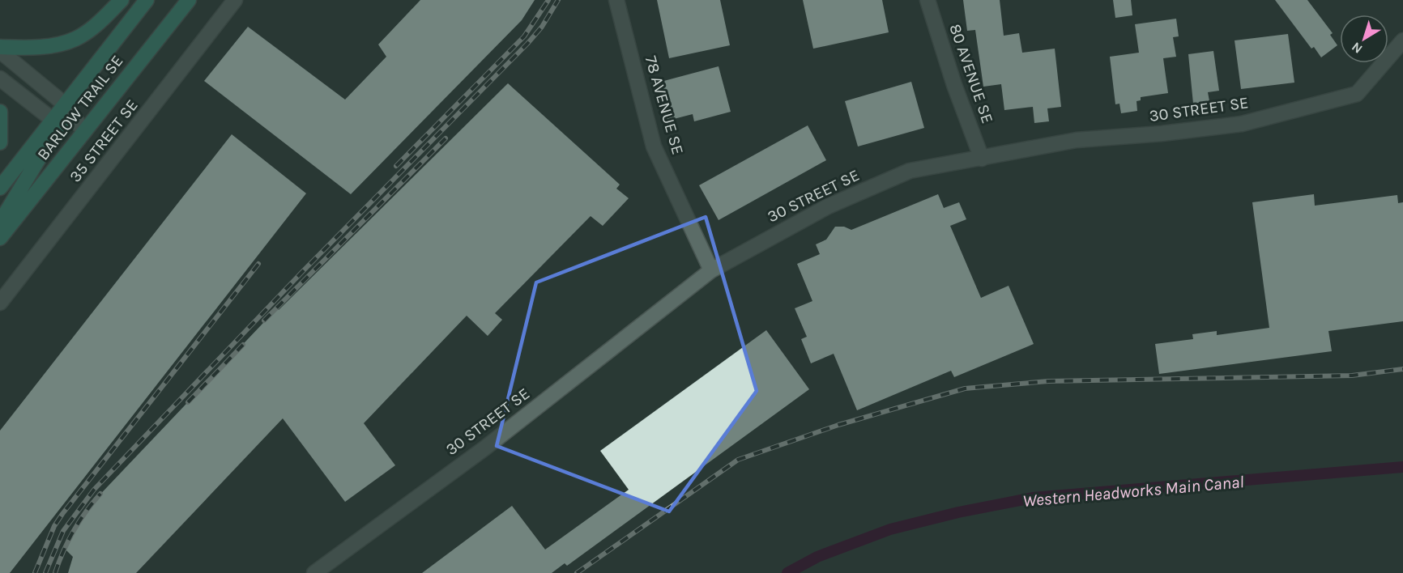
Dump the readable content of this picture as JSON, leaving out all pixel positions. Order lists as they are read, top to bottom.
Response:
{
  "streets": {
    "main road": ["BARLOW TRAIL SE"],
    "street": [
      "80 AVENUE SE",
      "78 AVENUE SE",
      "30 STREET SE",
      "35 STREET SE"
    ]
  },
  "crossings": [
    ["80 AVENUE SE", "30 STREET SE"],
    ["78 AVENUE SE", "30 STREET SE"]
  ],
  "water": ["Western Headworks Main Canal"],
  "north": "bottom left"
}
